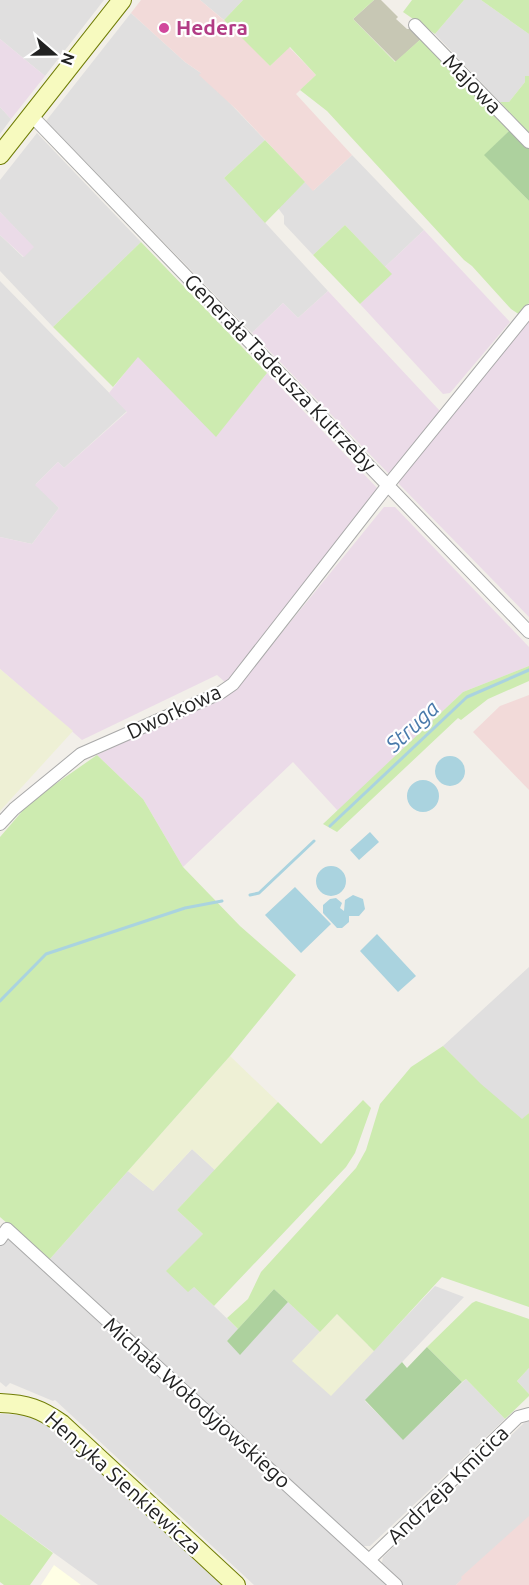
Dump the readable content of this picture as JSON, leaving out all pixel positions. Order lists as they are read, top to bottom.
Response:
{
  "streets": {
    "street": [
      "Majowa",
      "Generała Tadeusza Kutrzeby",
      "Dworkowa",
      "Michała Wołodyjowskiego",
      "Henryka Sienkiewicza",
      "Andrzeja Kmicica"
    ]
  },
  "crossings": [
    ["Generała Tadeusza Kutrzeby", "Dworkowa"],
    ["Michała Wołodyjowskiego", "Andrzeja Kmicica"]
  ],
  "water": ["Struga"],
  "places": ["Hedera"],
  "north": "right"
}
